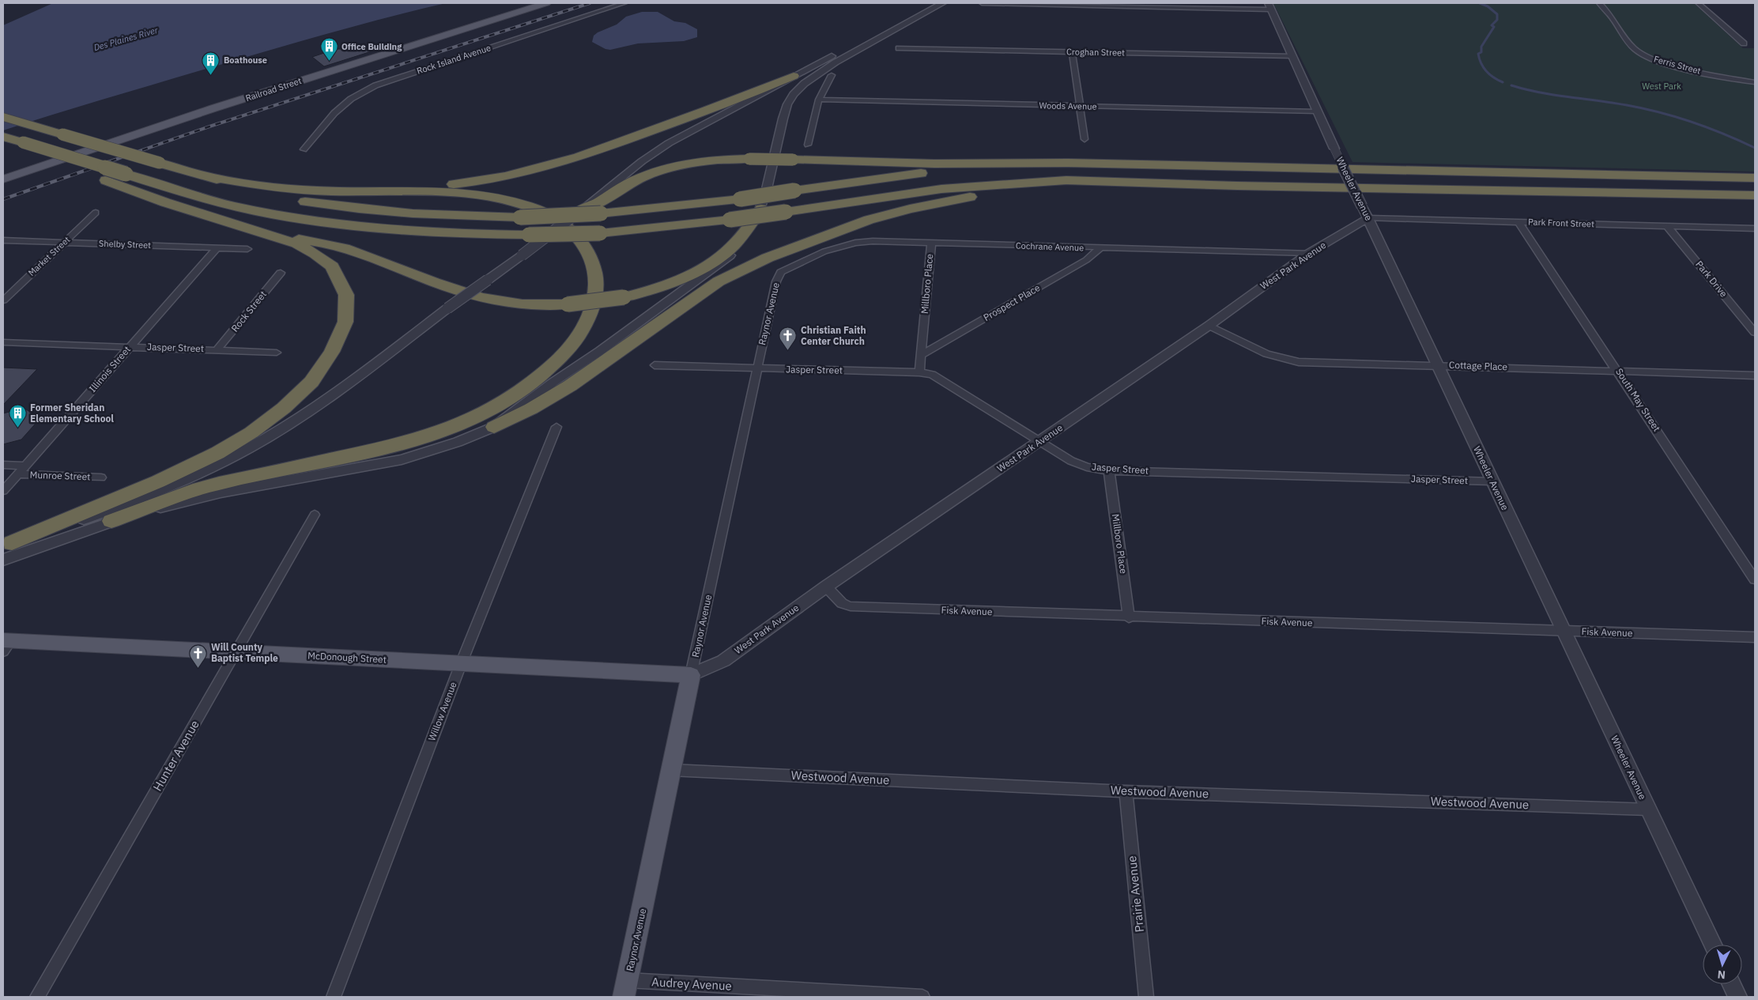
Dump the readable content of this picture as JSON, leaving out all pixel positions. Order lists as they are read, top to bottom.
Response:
{
  "streets": {
    "main road": ["Railroad Street", "Raynor Avenue", "McDonough Street"],
    "street": [
      "Croghan Street",
      "Rock Island Avenue",
      "Ferris Street",
      "Woods Avenue",
      "Wheeler Avenue",
      "Park Front Street",
      "Shelby Street",
      "Cochrane Avenue",
      "Market Street",
      "West Park Avenue",
      "Park Drive",
      "Millboro Place",
      "Prospect Place",
      "Rock Street",
      "Jasper Street",
      "Cottage Place",
      "Illinois Street",
      "South May Street",
      "Munroe Street",
      "Fisk Avenue",
      "Willow Avenue",
      "Hunter Avenue",
      "Westwood Avenue",
      "Prairie Avenue",
      "Audrey Avenue"
    ]
  },
  "crossings": [
    ["Croghan Street", "Wheeler Avenue"],
    ["Woods Avenue", "Wheeler Avenue"],
    ["Wheeler Avenue", "Park Front Street"],
    ["Wheeler Avenue", "West Park Avenue"],
    ["Wheeler Avenue", "Jasper Street"],
    ["Wheeler Avenue", "Cottage Place"],
    ["Wheeler Avenue", "Fisk Avenue"],
    ["Wheeler Avenue", "Westwood Avenue"],
    ["Park Front Street", "West Park Avenue"],
    ["Park Front Street", "Park Drive"],
    ["Park Front Street", "South May Street"],
    ["Shelby Street", "Market Street"],
    ["Shelby Street", "Illinois Street"],
    ["Cochrane Avenue", "West Park Avenue"],
    ["Cochrane Avenue", "Millboro Place"],
    ["Cochrane Avenue", "Prospect Place"],
    ["Cochrane Avenue", "Raynor Avenue"],
    ["West Park Avenue", "Raynor Avenue"],
    ["West Park Avenue", "Jasper Street"],
    ["West Park Avenue", "Cottage Place"],
    ["West Park Avenue", "Fisk Avenue"],
    ["West Park Avenue", "McDonough Street"],
    ["Millboro Place", "Prospect Place"],
    ["Millboro Place", "Jasper Street"],
    ["Millboro Place", "Fisk Avenue"],
    ["Rock Street", "Jasper Street"],
    ["Raynor Avenue", "Jasper Street"],
    ["Raynor Avenue", "McDonough Street"],
    ["Raynor Avenue", "Westwood Avenue"],
    ["Raynor Avenue", "Audrey Avenue"],
    ["Jasper Street", "Illinois Street"],
    ["Cottage Place", "South May Street"],
    ["Illinois Street", "Munroe Street"],
    ["McDonough Street", "Willow Avenue"],
    ["McDonough Street", "Hunter Avenue"],
    ["Westwood Avenue", "Prairie Avenue"]
  ],
  "water": ["Des Plaines River"],
  "parks": ["West Park"],
  "places": {
    "building": ["Office Building", "Boathouse", "Former Sheridan Elementary School"],
    "church": ["Christian Faith Center Church", "Will County Baptist Temple"]
  },
  "north": "bottom"
}
